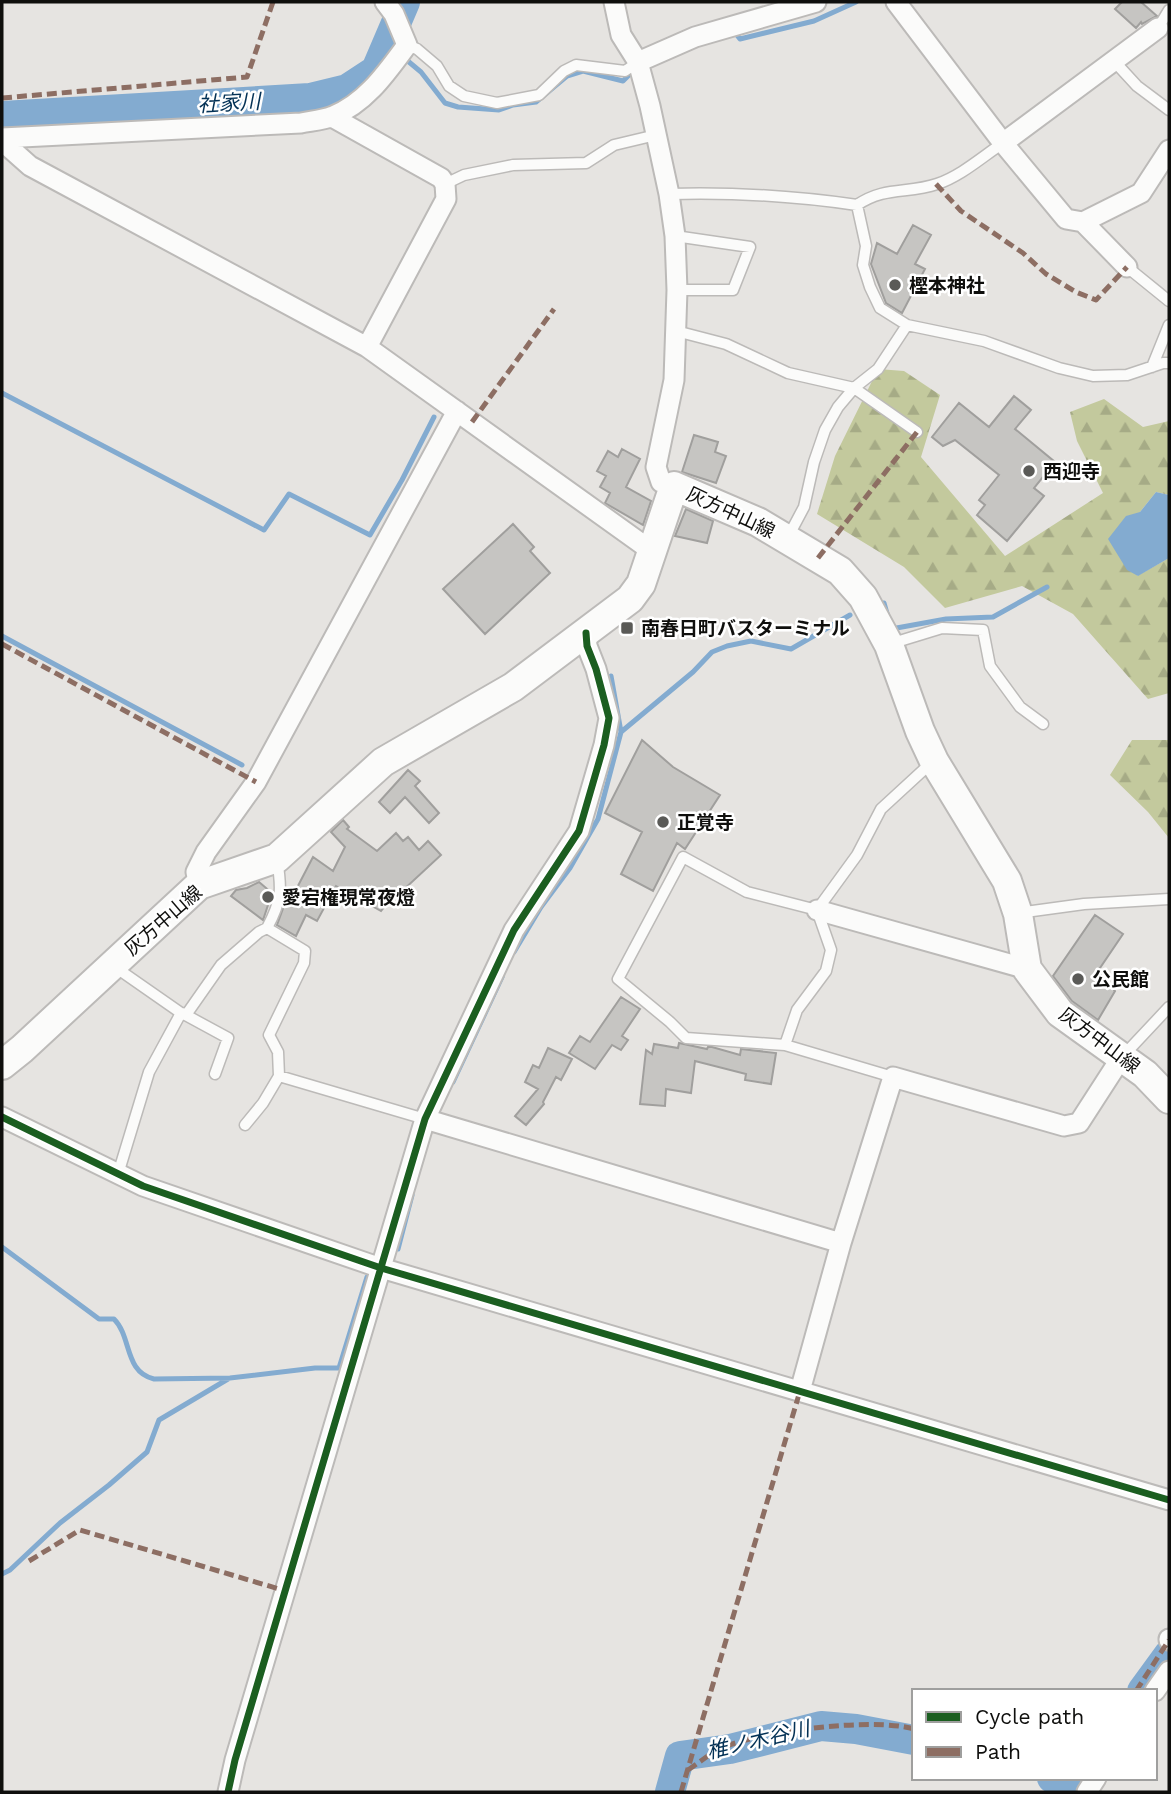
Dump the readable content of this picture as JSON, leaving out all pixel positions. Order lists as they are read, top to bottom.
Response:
{
  "streets": {
    "main road": ["灰方中山線"]
  },
  "water": ["社家川", "椎ノ木谷川"],
  "places": {
    "other": [
      "樫本神社",
      "西迎寺",
      "正覚寺",
      "愛宕権現常夜燈",
      "公民館"
    ],
    "transit": ["南春日町バスターミナル"]
  },
  "legend": ["Cycle path", "Path"]
}
